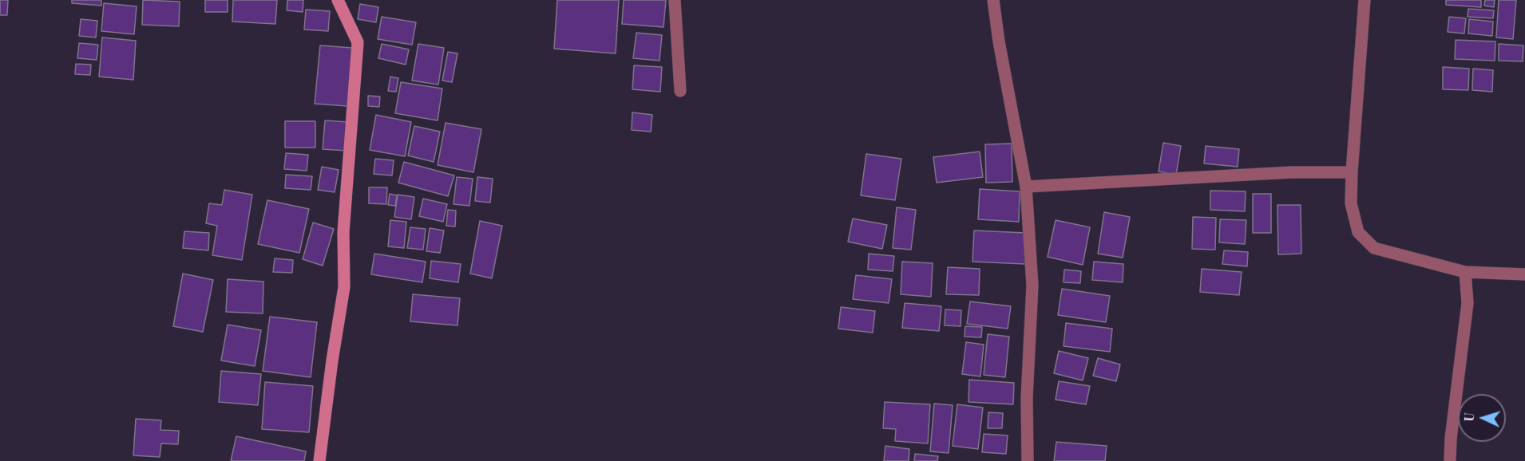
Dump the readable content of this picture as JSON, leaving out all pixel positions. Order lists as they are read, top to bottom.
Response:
{
  "north": "left"
}
